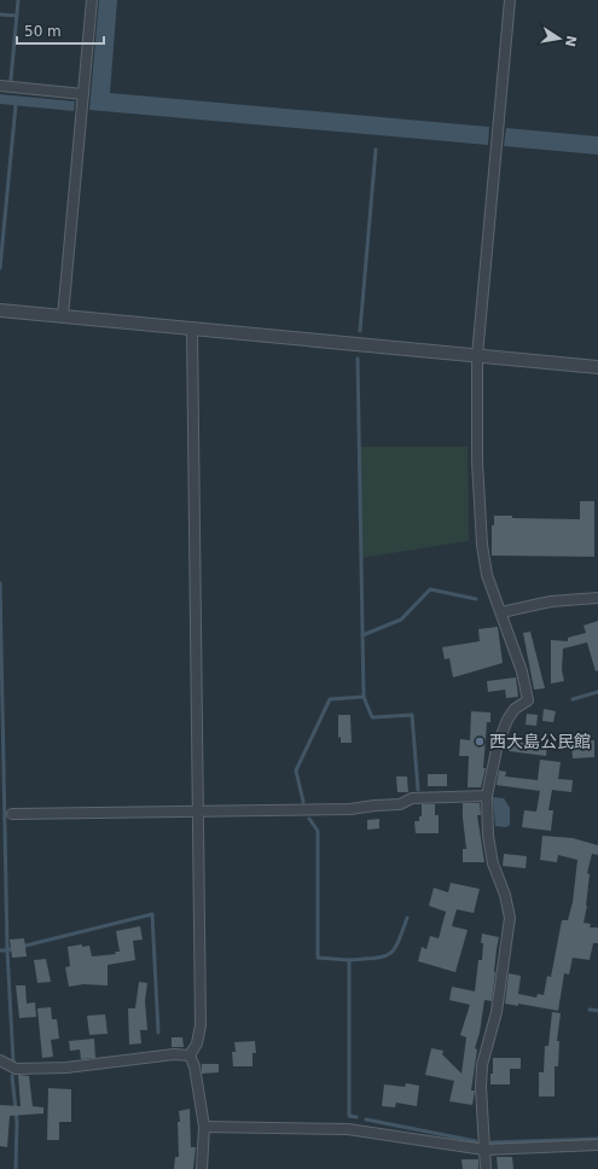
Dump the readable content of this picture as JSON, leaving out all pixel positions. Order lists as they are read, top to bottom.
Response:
{
  "places": ["西大島公民館"],
  "scale_bar": "50 m",
  "north": "right"
}
